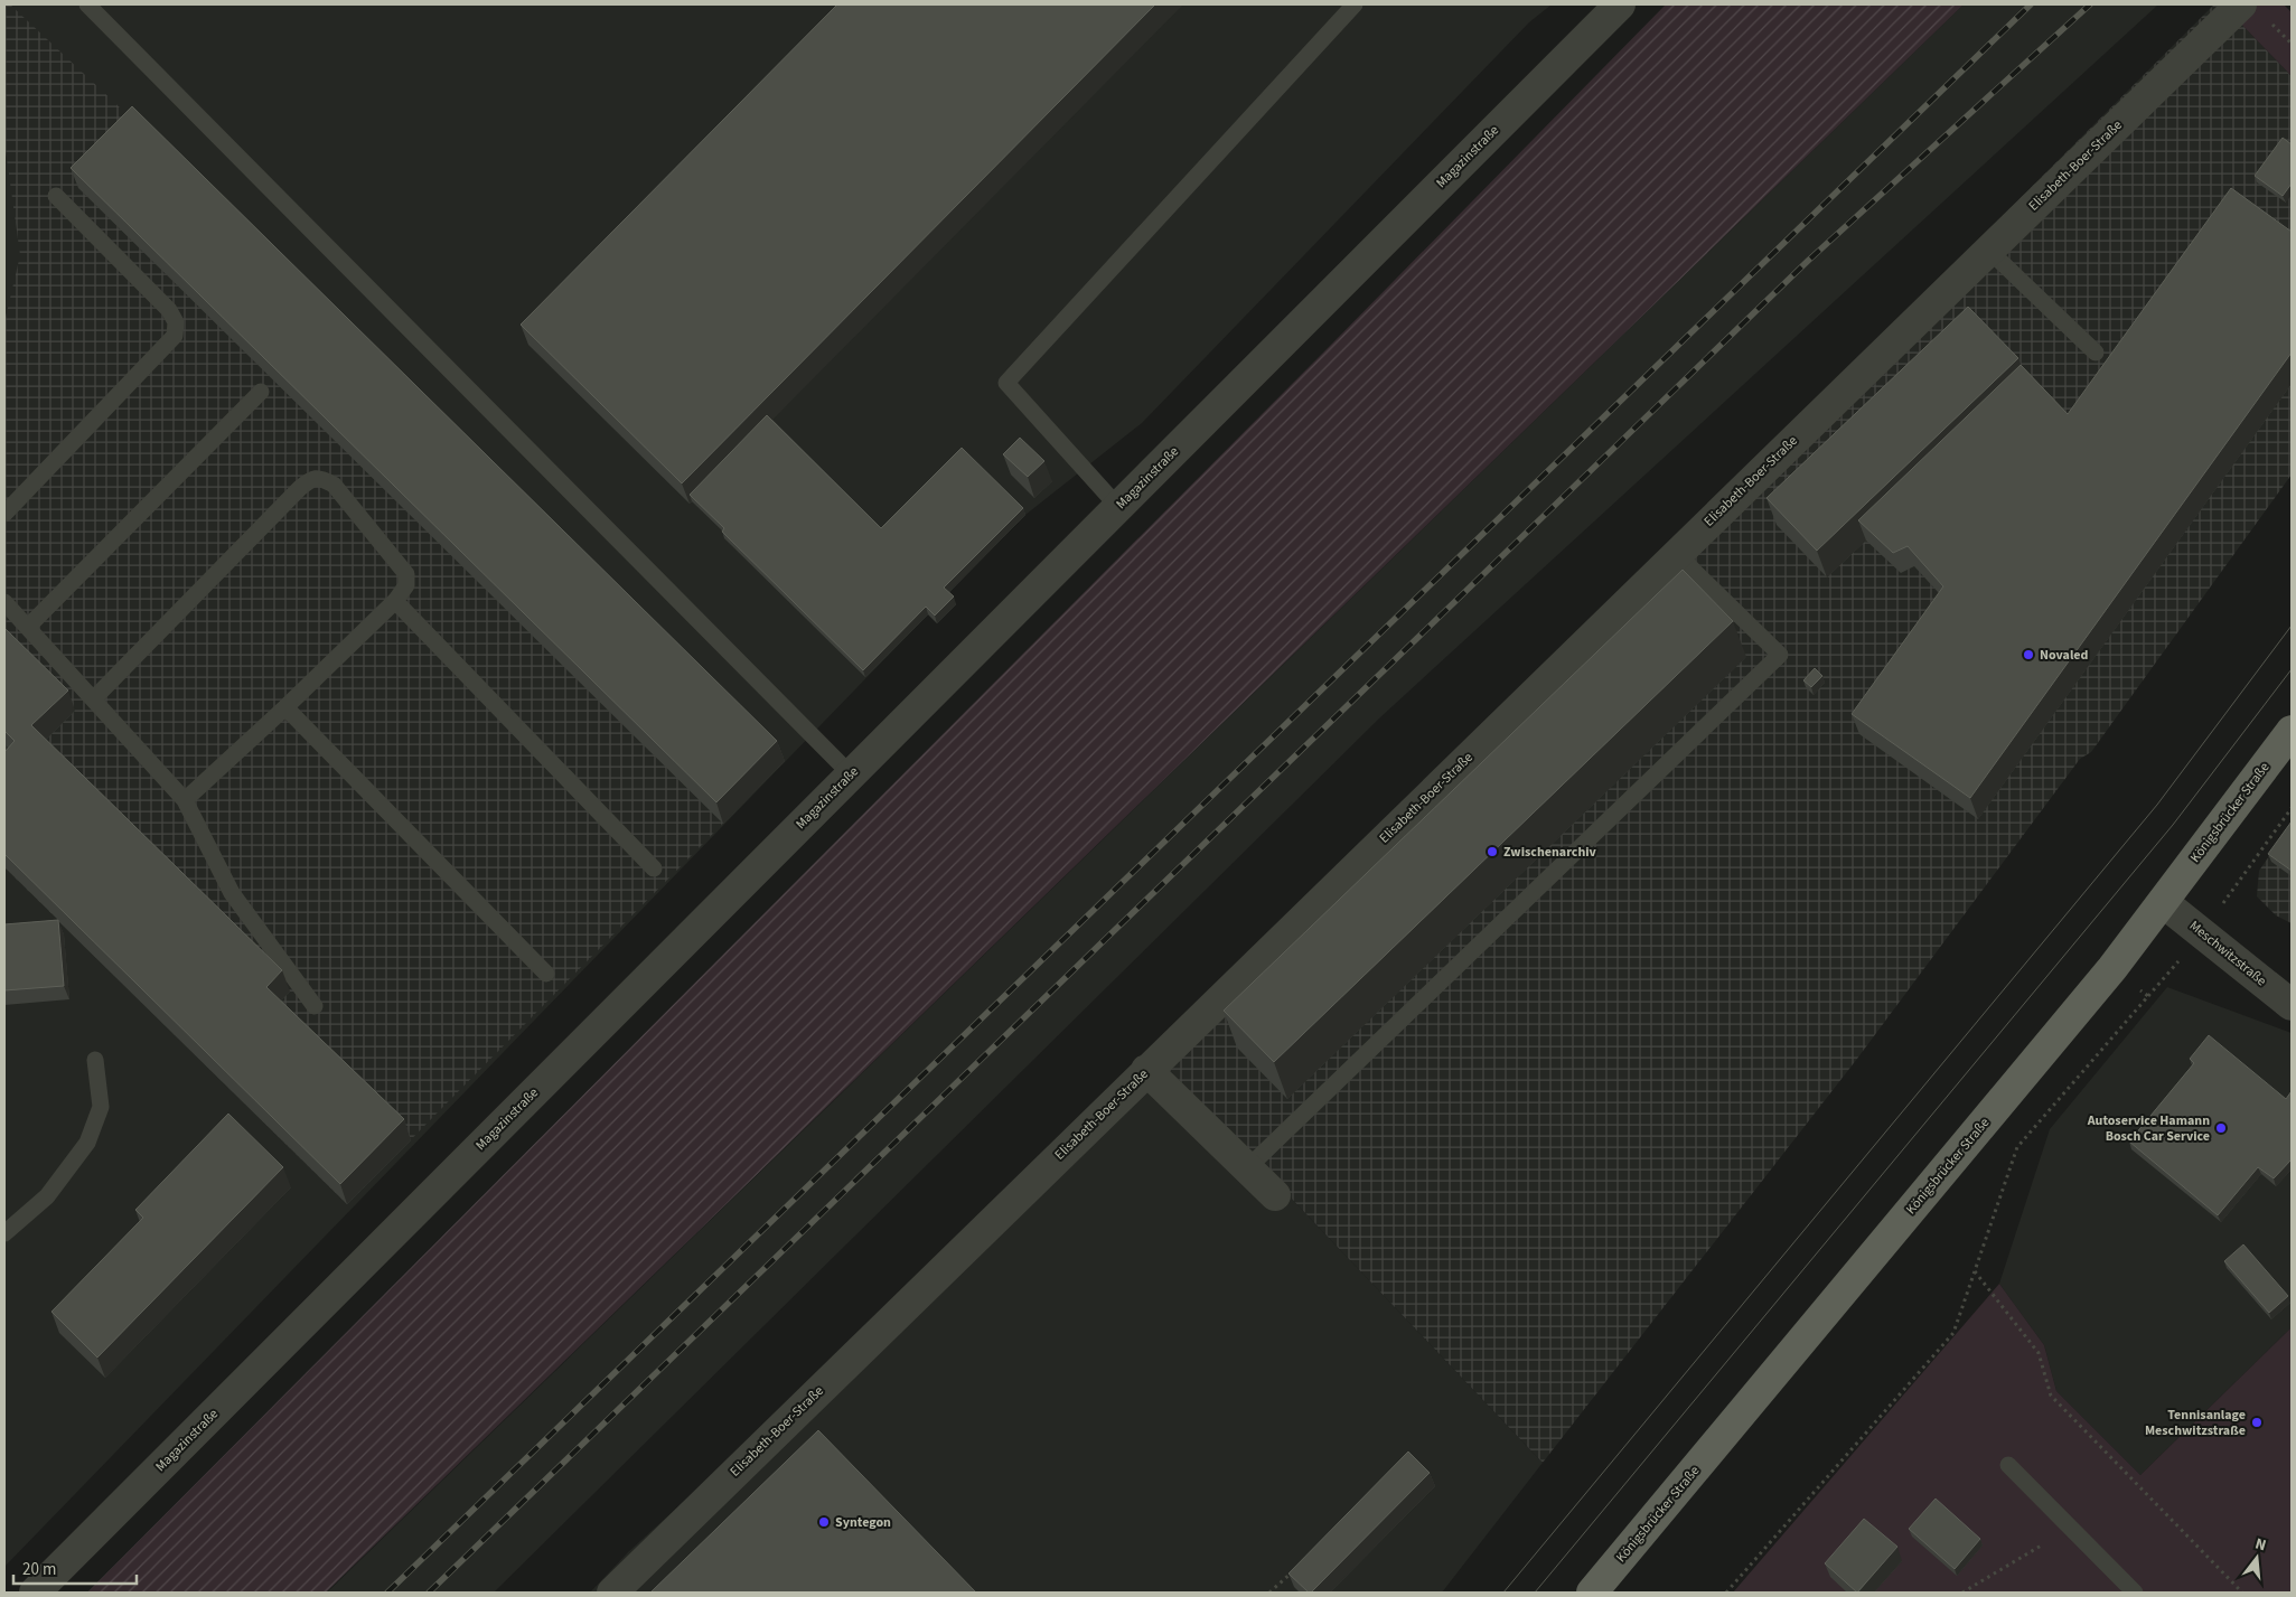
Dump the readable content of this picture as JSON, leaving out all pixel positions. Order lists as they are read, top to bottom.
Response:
{
  "streets": {
    "main road": ["Königsbrücker Straße"],
    "street": ["Magazinstraße", "Elisabeth-Boer-Straße", "Meschwitzstraße"]
  },
  "crossings": [
    ["Königsbrücker Straße", "Meschwitzstraße"]
  ],
  "places": [
    "Novaled",
    "Zwischenarchiv",
    "Autoservice Hamann Bosch Car Service",
    "Tennisanlage Meschwitzstraße",
    "Syntegon"
  ],
  "scale_bar": "20 m",
  "north": "top"
}
